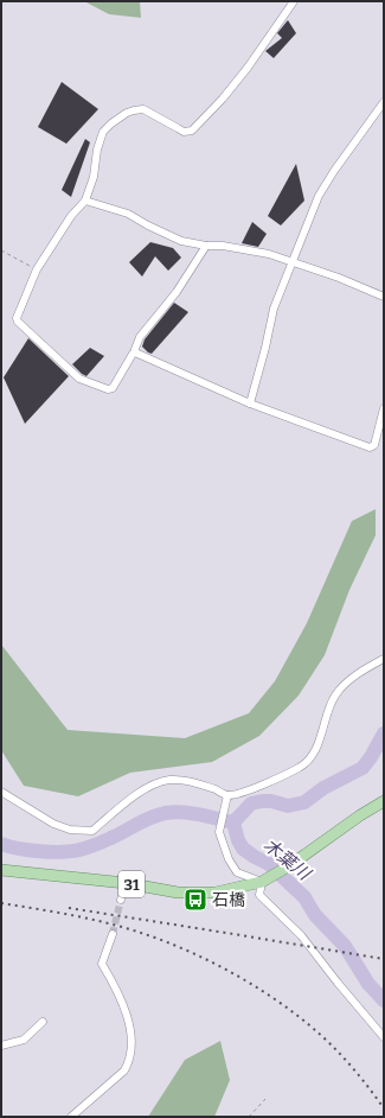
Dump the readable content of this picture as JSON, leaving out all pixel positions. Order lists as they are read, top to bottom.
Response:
{
  "streets": {
    "main road": ["31"]
  },
  "water": ["木葉川"],
  "places": {
    "bus stop": ["石橋"]
  }
}
